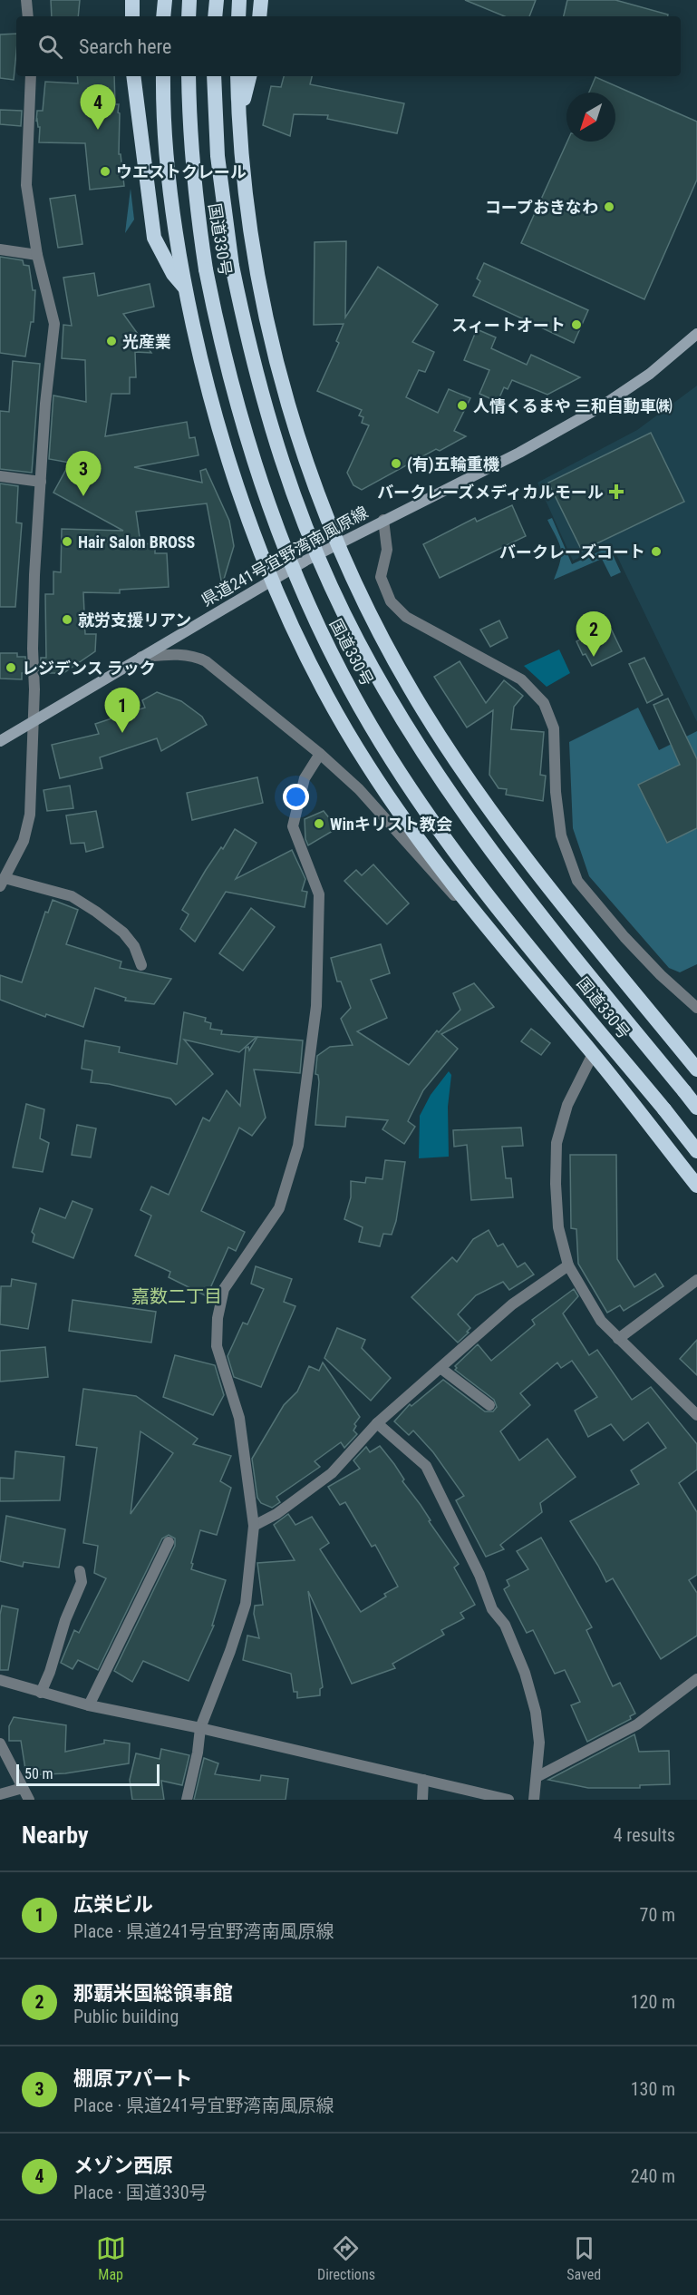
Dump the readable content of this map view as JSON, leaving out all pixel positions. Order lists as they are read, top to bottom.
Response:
{
  "streets": {
    "highway": ["国道330号"],
    "main road": ["県道241号宜野湾南風原線"]
  },
  "districts": ["嘉数二丁目"],
  "places": {
    "other": [
      "ウエストクレール",
      "コープおきなわ",
      "スィートオート",
      "光産業",
      "人情くるまや 三和自動車㈱",
      "(有)五輪重機",
      "Hair Salon BROSS",
      "バークレーズコート",
      "就労支援リアン",
      "レジデンス ラック",
      "Winキリスト教会"
    ],
    "health": ["バークレーズメディカルモール"]
  },
  "scale_bar": "50 m",
  "north": "bottom left",
  "page": {
    "search": "Search here",
    "pins": [
      "4",
      "3",
      "2",
      "1"
    ],
    "scale": "50 m",
    "heading": ["Nearby", "4 results"],
    "list": [
      {
        "mark": "1",
        "name": "広栄ビル",
        "note": "Place · 県道241号宜野湾南風原線",
        "value": "70 m"
      },
      {
        "mark": "2",
        "name": "那覇米国総領事館",
        "note": "Public building",
        "value": "120 m"
      },
      {
        "mark": "3",
        "name": "棚原アパート",
        "note": "Place · 県道241号宜野湾南風原線",
        "value": "130 m"
      },
      {
        "mark": "4",
        "name": "メゾン西原",
        "note": "Place · 国道330号",
        "value": "240 m"
      }
    ],
    "nav": ["Map", "Directions", "Saved"]
  }
}
